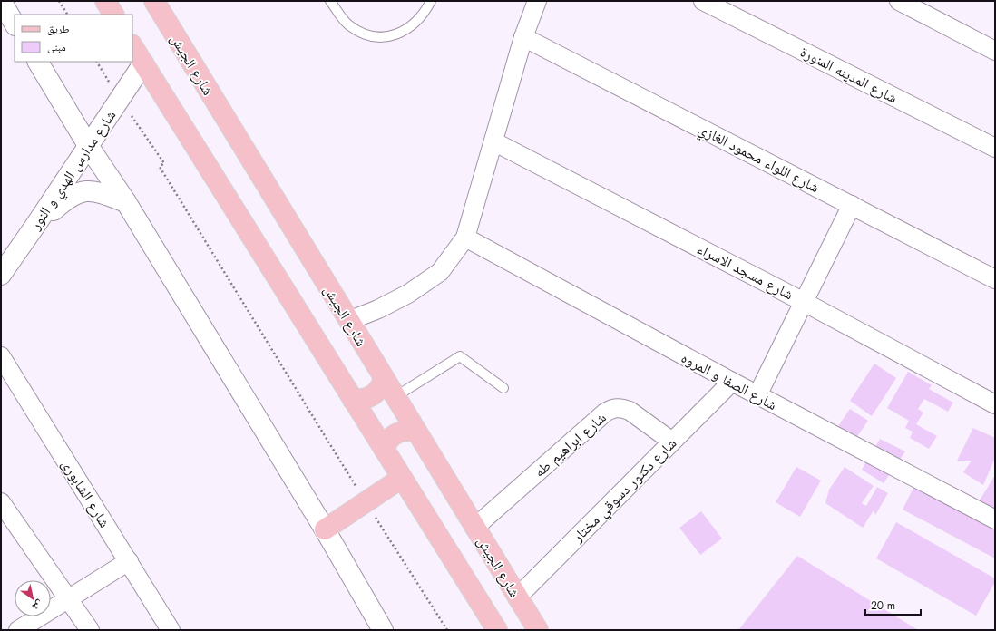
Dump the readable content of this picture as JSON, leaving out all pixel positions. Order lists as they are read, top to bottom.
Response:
{
  "streets": {
    "main road": ["شارع الجيش"],
    "street": [
      "شارع المدينه المنورة",
      "شارع اللواء محمود الغازي",
      "شارع مدارس الهدي و النور",
      "شارع مسجد الاسراء",
      "شارع الصفا و المروه",
      "شارع ابراهيم طه",
      "شارع دكتور دسوقي مختار",
      "شارع الشابورى"
    ]
  },
  "crossings": [
    ["شارع الجيش", "شارع ابراهيم طه"],
    ["شارع الجيش", "شارع دكتور دسوقي مختار"],
    ["شارع الصفا و المروه", "شارع دكتور دسوقي مختار"],
    ["شارع ابراهيم طه", "شارع دكتور دسوقي مختار"]
  ],
  "legend": ["طريق", "مبنى"],
  "scale_bar": "20 m",
  "north": "bottom right"
}
